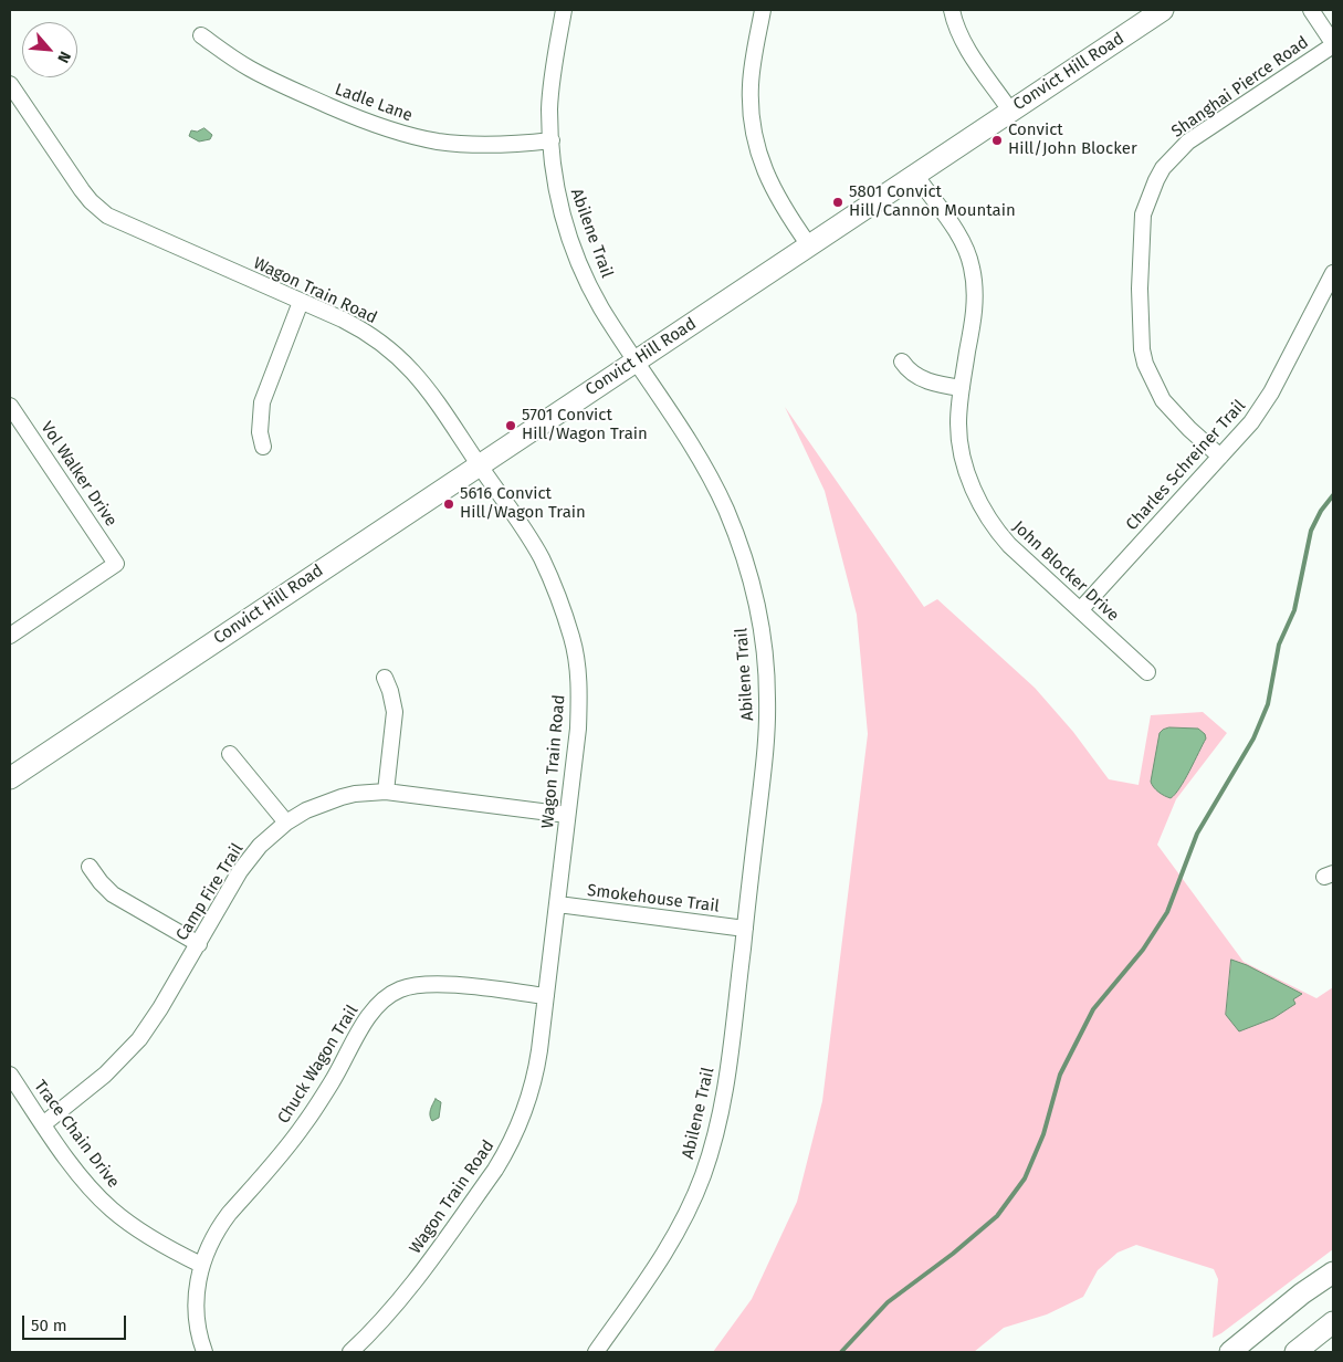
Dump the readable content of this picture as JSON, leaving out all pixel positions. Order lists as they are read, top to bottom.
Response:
{
  "streets": {
    "street": [
      "Convict Hill Road",
      "Shanghai Pierce Road",
      "Ladle Lane",
      "Abilene Trail",
      "Wagon Train Road",
      "Charles Schreiner Trail",
      "Vol Walker Drive",
      "John Blocker Drive",
      "Camp Fire Trail",
      "Smokehouse Trail",
      "Chuck Wagon Trail",
      "Trace Chain Drive"
    ]
  },
  "crossings": [
    ["Convict Hill Road", "Abilene Trail"],
    ["Convict Hill Road", "Wagon Train Road"],
    ["Convict Hill Road", "John Blocker Drive"],
    ["Shanghai Pierce Road", "Charles Schreiner Trail"],
    ["Ladle Lane", "Abilene Trail"],
    ["Abilene Trail", "Smokehouse Trail"],
    ["Wagon Train Road", "Camp Fire Trail"],
    ["Wagon Train Road", "Smokehouse Trail"],
    ["Wagon Train Road", "Chuck Wagon Trail"],
    ["Charles Schreiner Trail", "John Blocker Drive"],
    ["Camp Fire Trail", "Trace Chain Drive"],
    ["Chuck Wagon Trail", "Trace Chain Drive"]
  ],
  "places": [
    "Convict Hill/John Blocker",
    "5801 Convict Hill/Cannon Mountain",
    "5701 Convict Hill/Wagon Train",
    "5616 Convict Hill/Wagon Train"
  ],
  "scale_bar": "50 m",
  "north": "bottom right"
}
